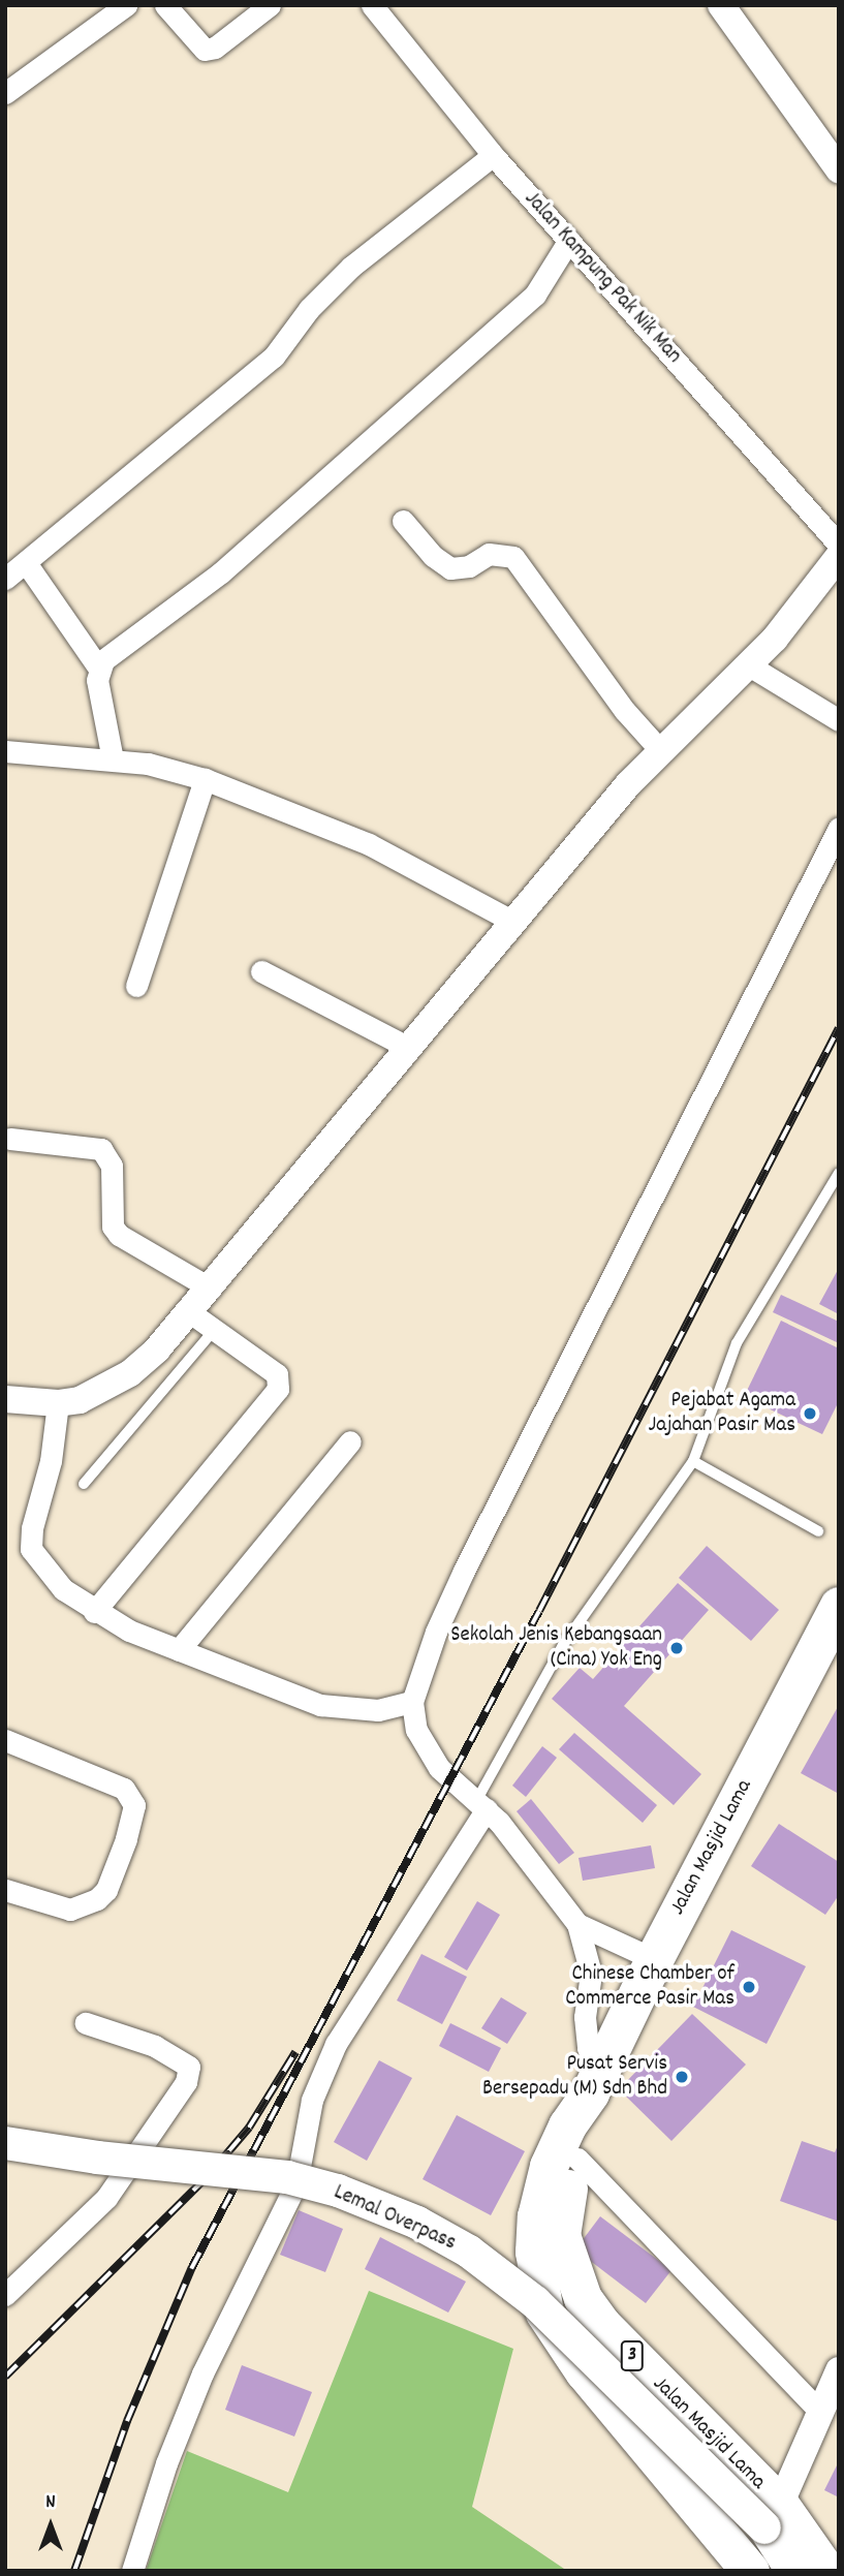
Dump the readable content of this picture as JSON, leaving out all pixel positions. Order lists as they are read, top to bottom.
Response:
{
  "streets": {
    "highway": ["Jalan Masjid Lama", "3"],
    "main road": ["Lemal Overpass"],
    "street": ["Jalan Kampung Pak Nik Man"]
  },
  "crossings": [
    ["Jalan Masjid Lama", "Lemal Overpass"]
  ],
  "places": [
    "Pejabat Agama Jajahan Pasir Mas",
    "Sekolah Jenis Kebangsaan (Cina) Yok Eng",
    "Chinese Chamber of Commerce Pasir Mas",
    "Pusat Servis Bersepadu (M) Sdn Bhd"
  ],
  "north": "top"
}
